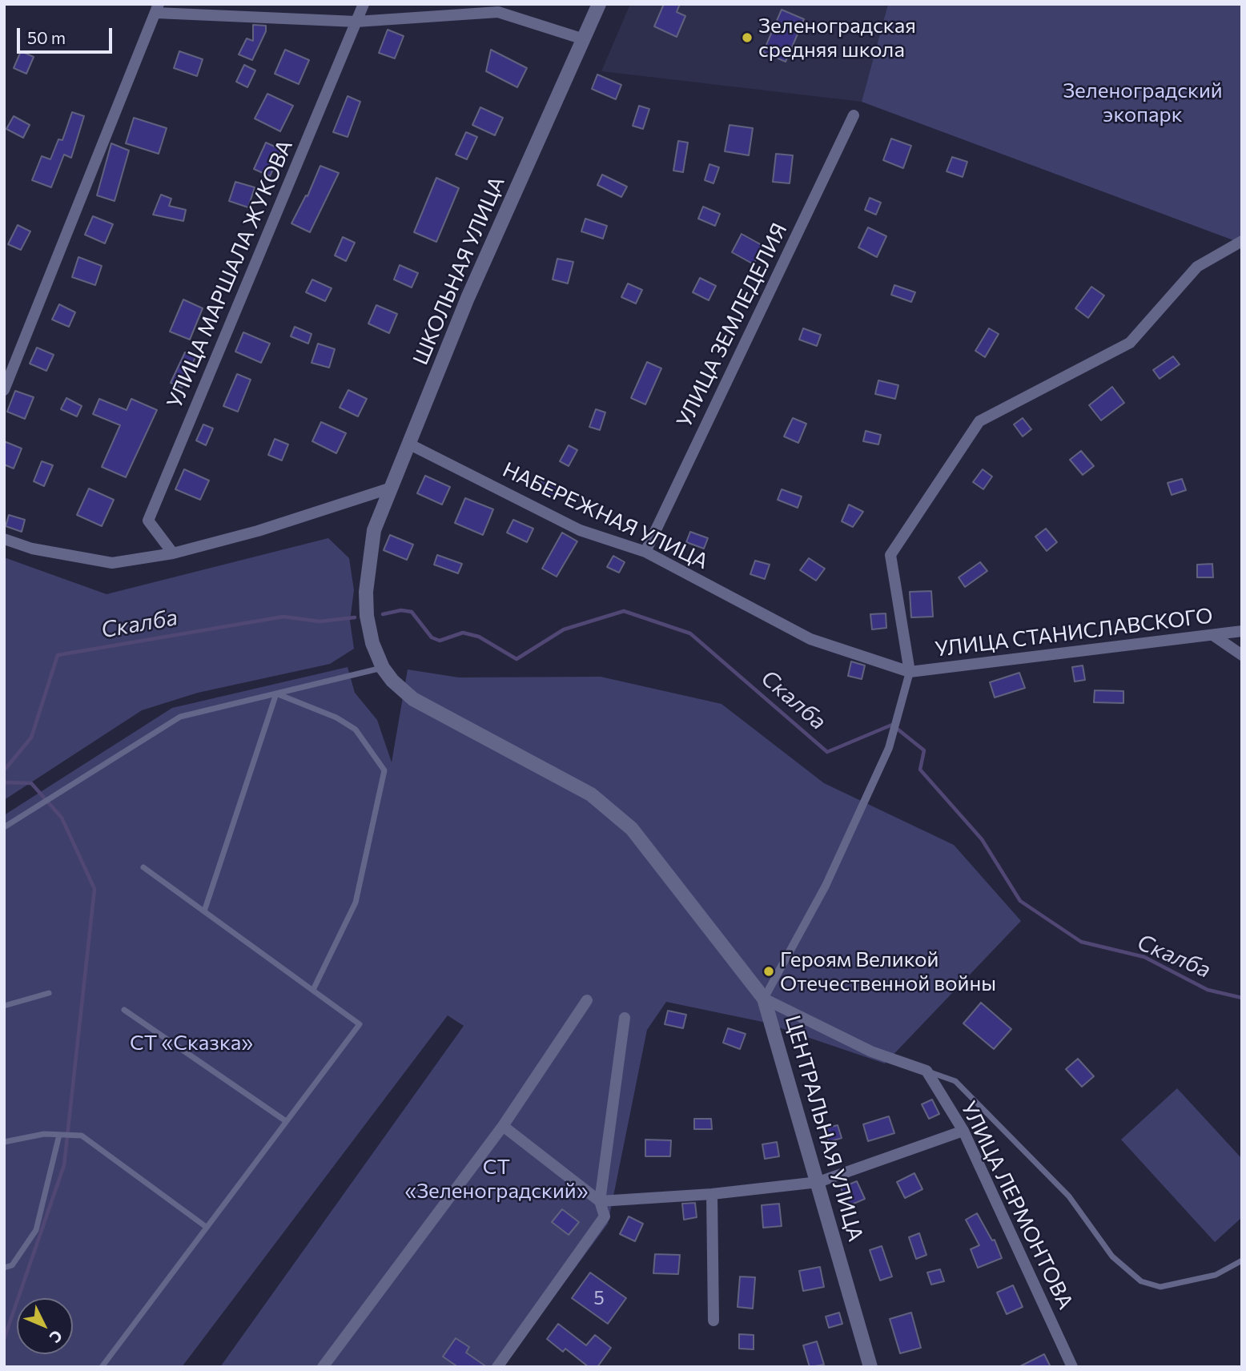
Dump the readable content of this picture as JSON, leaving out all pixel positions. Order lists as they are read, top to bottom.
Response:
{
  "streets": {
    "street": [
      "ШКОЛЬНАЯ УЛИЦА",
      "УЛИЦА МАРШАЛА ЖУКОВА",
      "УЛИЦА ЗЕМЛЕДЕЛИЯ",
      "НАБЕРЕЖНАЯ УЛИЦА",
      "УЛИЦА СТАНИСЛАВСКОГО",
      "ЦЕНТРАЛЬНАЯ УЛИЦА",
      "УЛИЦА ЛЕРМОНТОВА"
    ]
  },
  "crossings": [
    ["ШКОЛЬНАЯ УЛИЦА", "НАБЕРЕЖНАЯ УЛИЦА"],
    ["ШКОЛЬНАЯ УЛИЦА", "ЦЕНТРАЛЬНАЯ УЛИЦА"],
    ["УЛИЦА ЗЕМЛЕДЕЛИЯ", "НАБЕРЕЖНАЯ УЛИЦА"],
    ["НАБЕРЕЖНАЯ УЛИЦА", "УЛИЦА СТАНИСЛАВСКОГО"]
  ],
  "water": ["Скалба"],
  "parks": ["Зеленоградский экопарк", "СТ «Сказка»", "СТ «Зеленоградский»"],
  "places": ["Зеленоградская средняя школа", "Героям Великой Отечественной войны"],
  "house_numbers": ["5"],
  "scale_bar": "50 m",
  "north": "bottom right"
}
